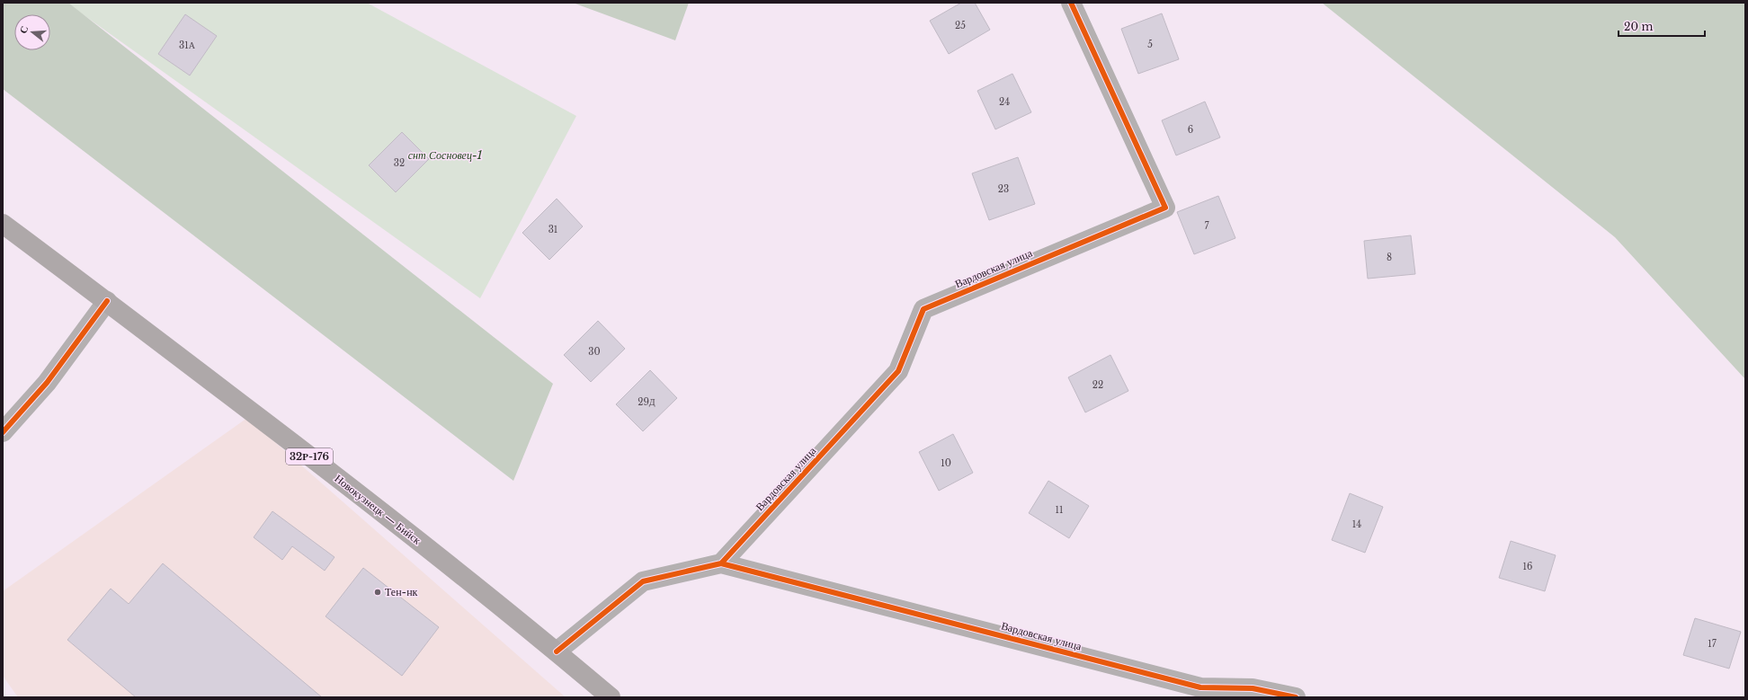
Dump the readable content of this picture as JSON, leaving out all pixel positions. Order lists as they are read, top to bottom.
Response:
{
  "streets": {
    "main road": ["32Р-176", "Новокузнецк — Бийск"],
    "street": ["Вардовская улица"]
  },
  "crossings": [
    ["Вардовская улица", "Новокузнецк — Бийск"]
  ],
  "parks": ["снт Сосновец-1"],
  "places": ["Тен-нк"],
  "house_numbers": [
    "25",
    "5",
    "31А",
    "24",
    "6",
    "32",
    "23",
    "7",
    "31",
    "8",
    "30",
    "22",
    "29Д",
    "10",
    "11",
    "14",
    "16",
    "17"
  ],
  "scale_bar": "20 m",
  "north": "left"
}
